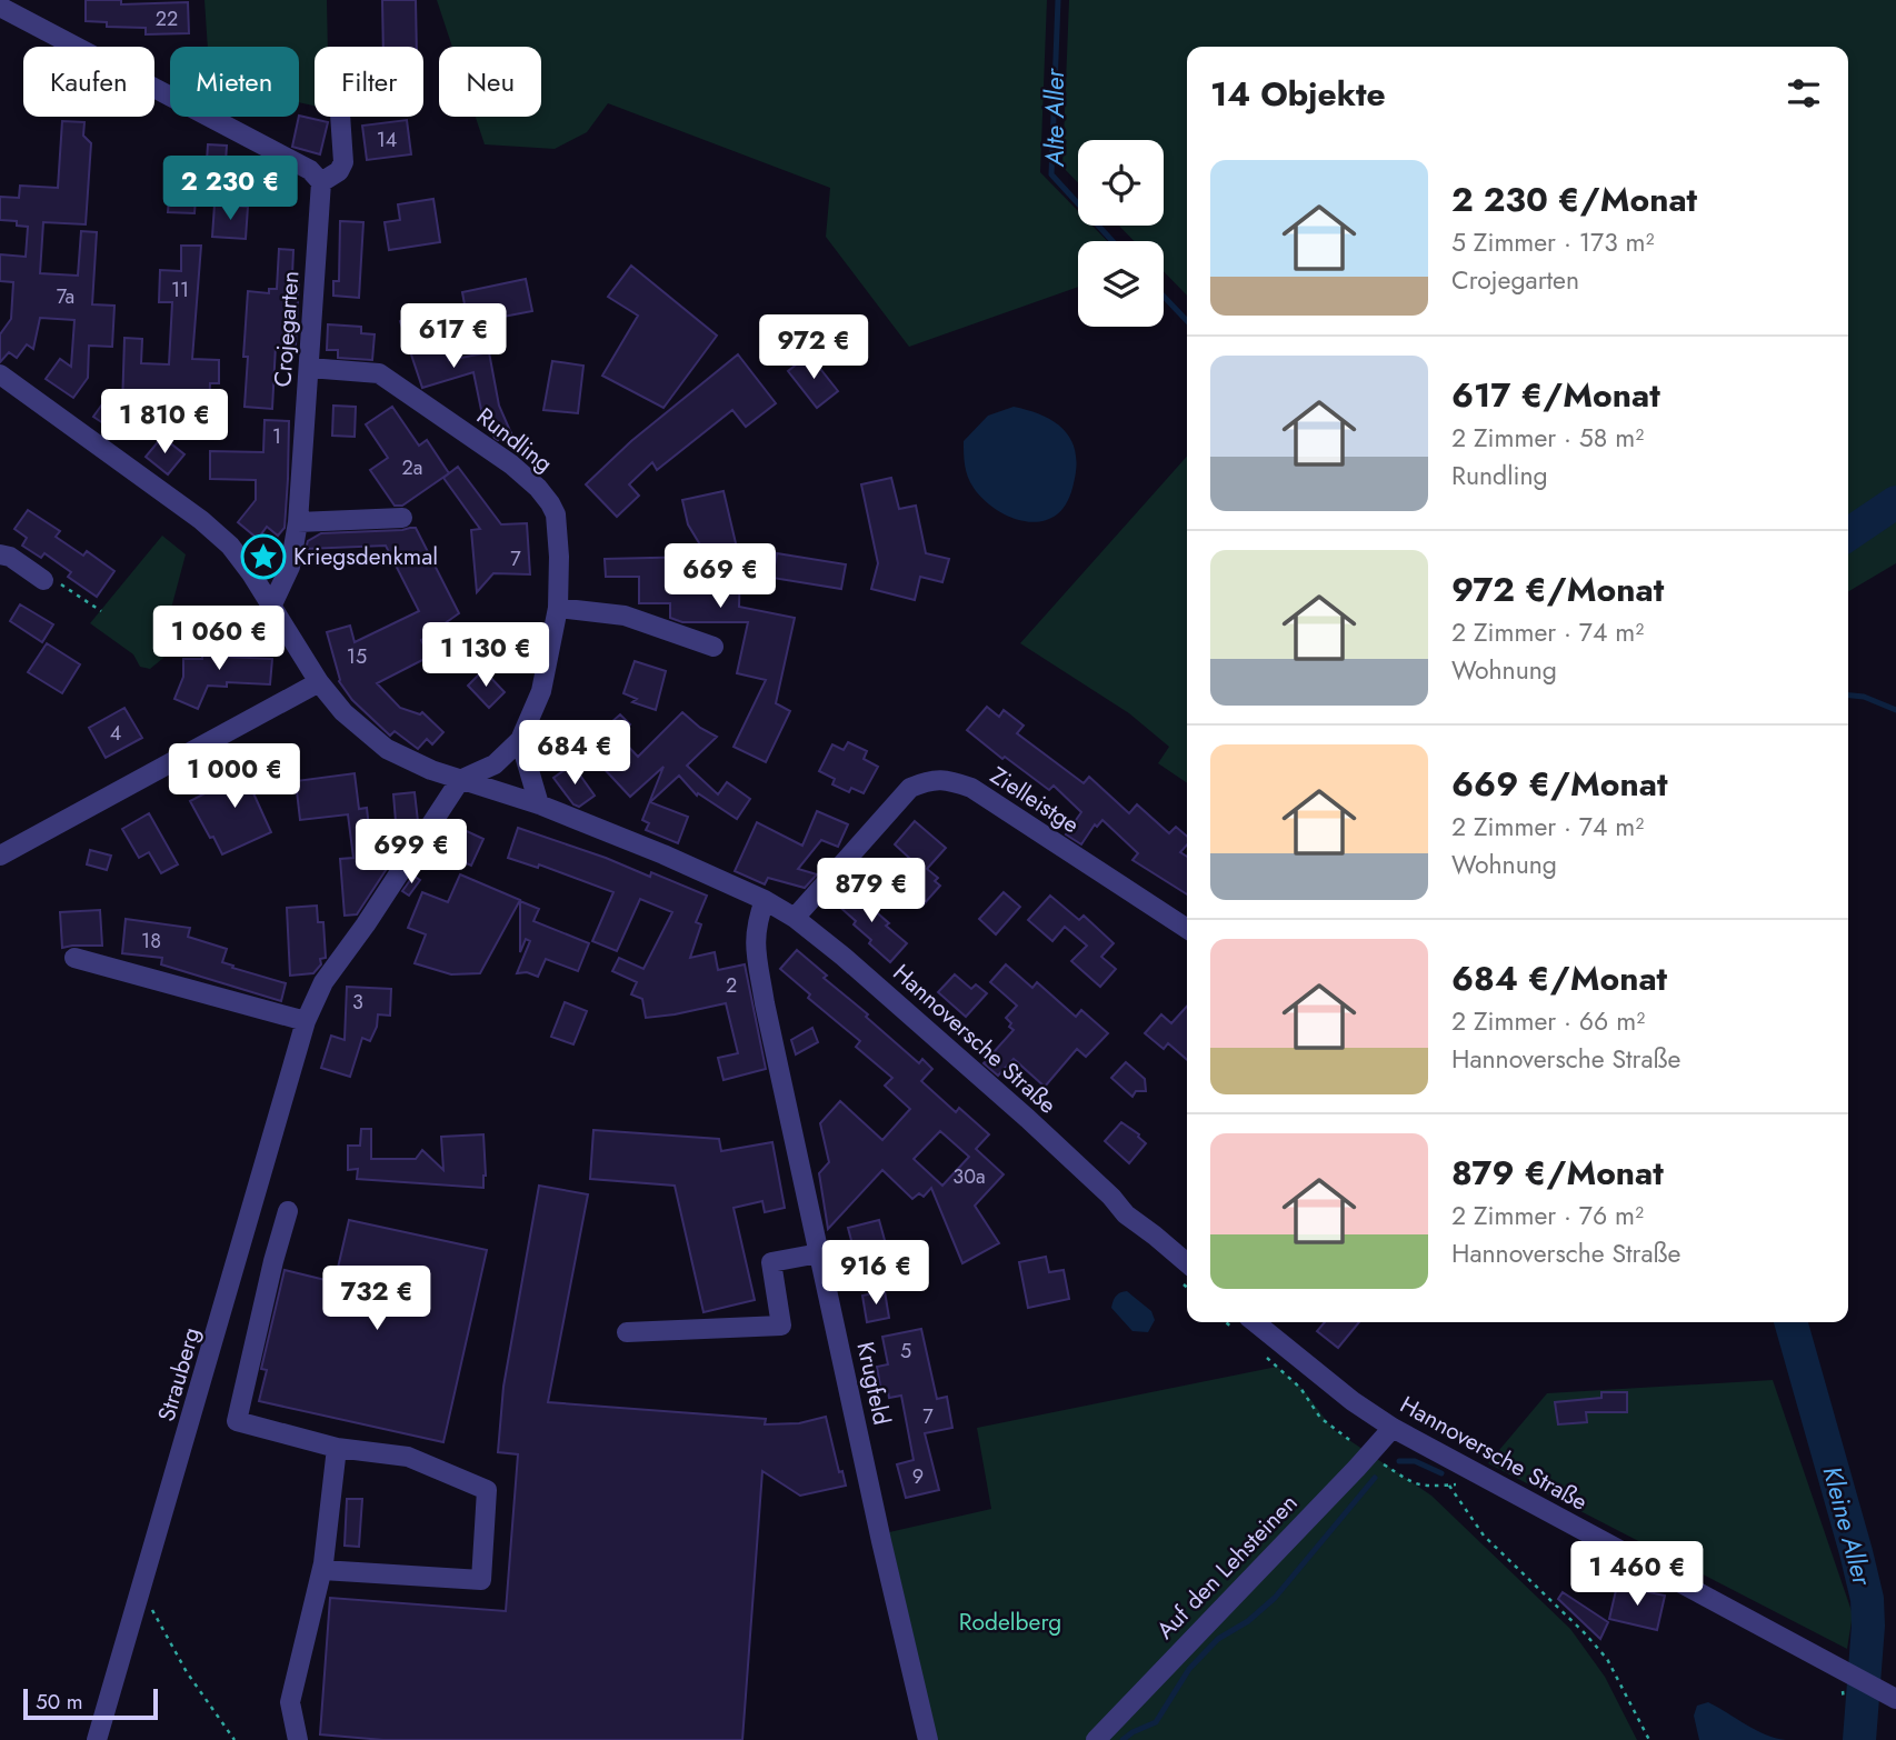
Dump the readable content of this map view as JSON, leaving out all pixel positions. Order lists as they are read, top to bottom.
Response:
{
  "streets": {
    "street": [
      "Crojegarten",
      "Rundling",
      "Zielleistge",
      "Hannoversche Straße",
      "Strauberg",
      "Krugfeld",
      "Auf den Lehsteinen"
    ]
  },
  "crossings": [
    ["Crojegarten", "Rundling"],
    ["Crojegarten", "Hannoversche Straße"],
    ["Rundling", "Hannoversche Straße"],
    ["Rundling", "Strauberg"],
    ["Zielleistge", "Hannoversche Straße"],
    ["Hannoversche Straße", "Strauberg"],
    ["Hannoversche Straße", "Krugfeld"],
    ["Hannoversche Straße", "Auf den Lehsteinen"]
  ],
  "water": ["Alte Aller", "Kleine Aller"],
  "parks": ["Rodelberg"],
  "places": {
    "place": ["Kriegsdenkmal"]
  },
  "house_numbers": [
    "22",
    "14",
    "11",
    "7a",
    "1",
    "2a",
    "7",
    "15",
    "4",
    "18",
    "2",
    "3",
    "30a",
    "5",
    "7",
    "9"
  ],
  "scale_bar": "50 m",
  "page": {
    "chip": [
      "Kaufen",
      "Mieten",
      "Filter",
      "Neu"
    ],
    "heading": "14 Objekte",
    "list": [
      {
        "name": "2 230 €/Monat",
        "note": "5 Zimmer · 173 m² · Crojegarten"
      },
      {
        "name": "617 €/Monat",
        "note": "2 Zimmer · 58 m² · Rundling"
      },
      {
        "name": "972 €/Monat",
        "note": "2 Zimmer · 74 m² · Wohnung"
      },
      {
        "name": "669 €/Monat",
        "note": "2 Zimmer · 74 m² · Wohnung"
      },
      {
        "name": "684 €/Monat",
        "note": "2 Zimmer · 66 m² · Hannoversche Straße"
      },
      {
        "name": "879 €/Monat",
        "note": "2 Zimmer · 76 m² · Hannoversche Straße"
      }
    ],
    "price": [
      "2 230 €",
      "617 €",
      "972 €",
      "1 810 €",
      "669 €",
      "1 060 €",
      "1 130 €",
      "684 €",
      "1 000 €",
      "699 €",
      "879 €",
      "916 €",
      "732 €",
      "1 460 €"
    ],
    "scale": "50 m"
  }
}
